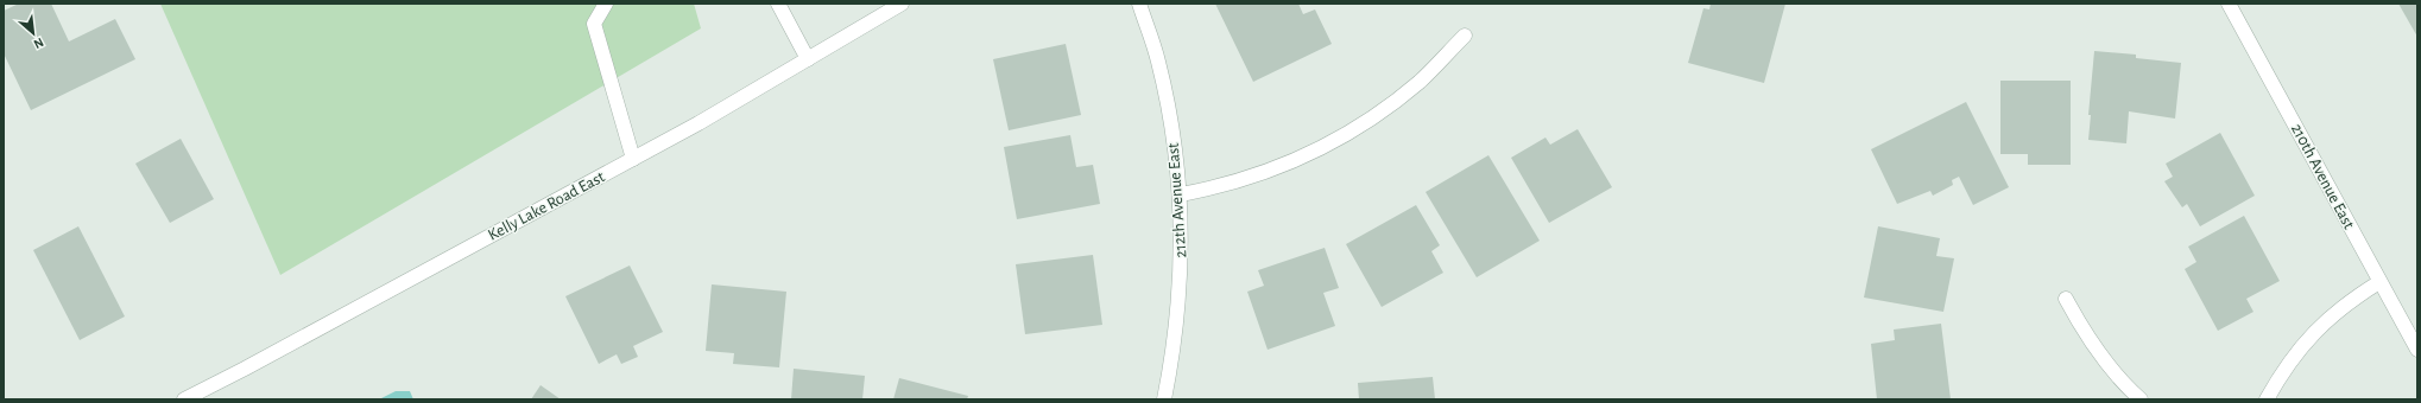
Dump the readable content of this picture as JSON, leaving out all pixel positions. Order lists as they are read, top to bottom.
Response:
{
  "streets": {
    "street": ["210th Avenue East", "212th Avenue East", "Kelly Lake Road East"]
  },
  "north": "bottom right"
}
